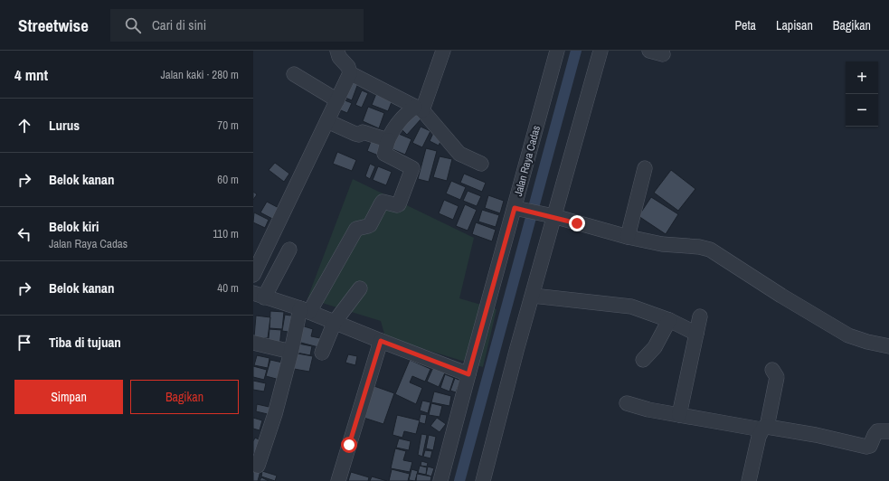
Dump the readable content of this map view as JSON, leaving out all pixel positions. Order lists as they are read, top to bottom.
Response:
{
  "streets": {
    "street": ["Jalan Raya Cadas"]
  },
  "page": {
    "header": "Streetwise",
    "search": "Cari di sini",
    "nav": ["Peta", "Lapisan", "Bagikan"],
    "heading": ["4 mnt", "Jalan kaki · 280 m"],
    "map_buttons": ["+", "−"],
    "list": [
      ["Lurus", "70 m"],
      ["Belok kanan", "60 m"],
      ["Belok kiri", "Jalan Raya Cadas", "110 m"],
      ["Belok kanan", "40 m"],
      "Tiba di tujuan"
    ],
    "buttons": ["Simpan", "Bagikan"]
  }
}
